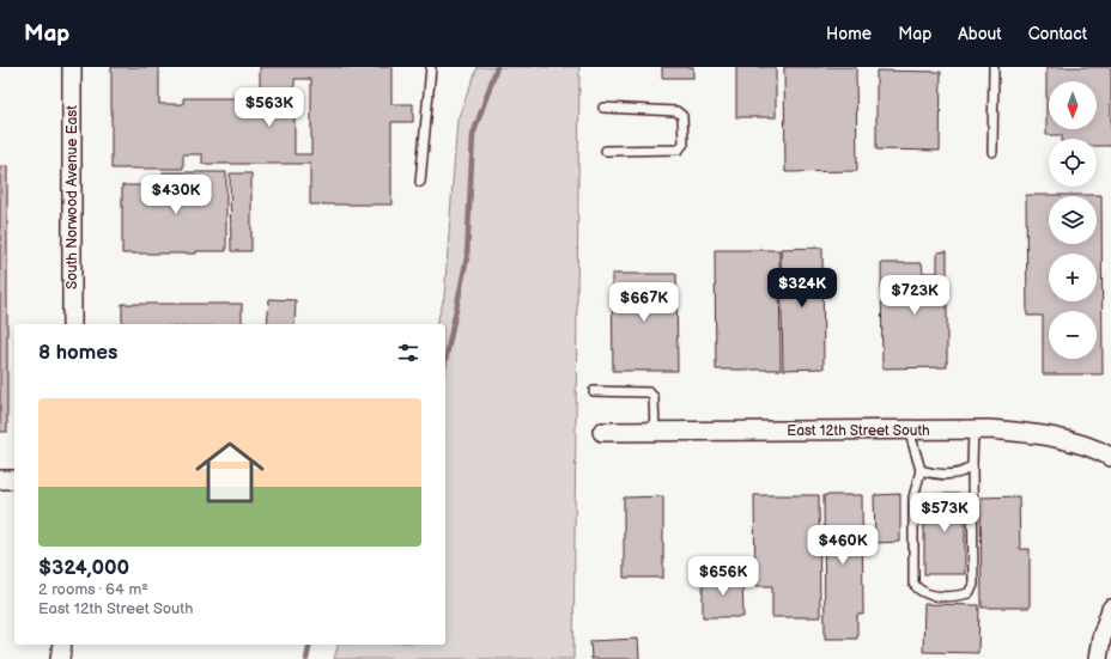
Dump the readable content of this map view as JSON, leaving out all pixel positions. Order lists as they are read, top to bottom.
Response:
{
  "streets": {
    "street": ["South Norwood Avenue East", "East 12th Street South"]
  },
  "north": "bottom",
  "page": {
    "header": "Map",
    "nav": [
      "Home",
      "Map",
      "About",
      "Contact"
    ],
    "map_buttons": ["+", "−"],
    "price": [
      "$563K",
      "$430K",
      "$324K",
      "$723K",
      "$667K",
      "$573K",
      "$460K",
      "$656K"
    ],
    "heading": "8 homes",
    "list": [
      {
        "name": "$324,000",
        "note": "2 rooms · 64 m² · East 12th Street South"
      }
    ]
  }
}
